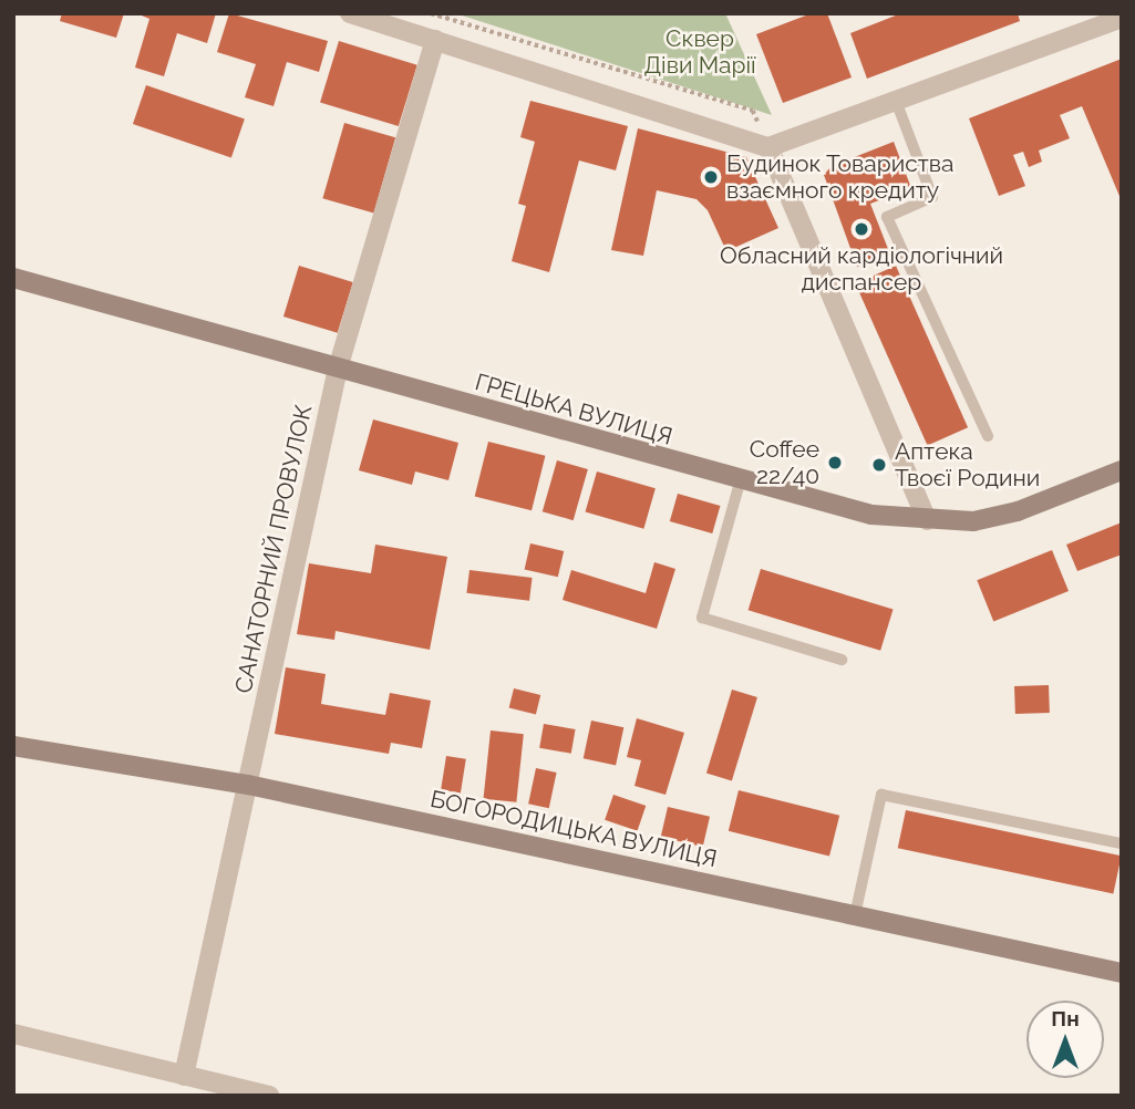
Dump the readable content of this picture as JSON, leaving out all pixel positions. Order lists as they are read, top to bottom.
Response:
{
  "streets": {
    "street": ["ГРЕЦЬКА ВУЛИЦЯ", "САНАТОРНИЙ ПРОВУЛОК", "БОГОРОДИЦЬКА ВУЛИЦЯ"]
  },
  "crossings": [
    ["ГРЕЦЬКА ВУЛИЦЯ", "САНАТОРНИЙ ПРОВУЛОК"],
    ["САНАТОРНИЙ ПРОВУЛОК", "БОГОРОДИЦЬКА ВУЛИЦЯ"]
  ],
  "parks": ["Сквер Діви Марії"],
  "places": [
    "Будинок Товариства взаємного кредиту",
    "Обласний кардіологічний диспансер",
    "Coffee 22/40",
    "Аптека Твоєї Родини"
  ],
  "north": "top"
}
